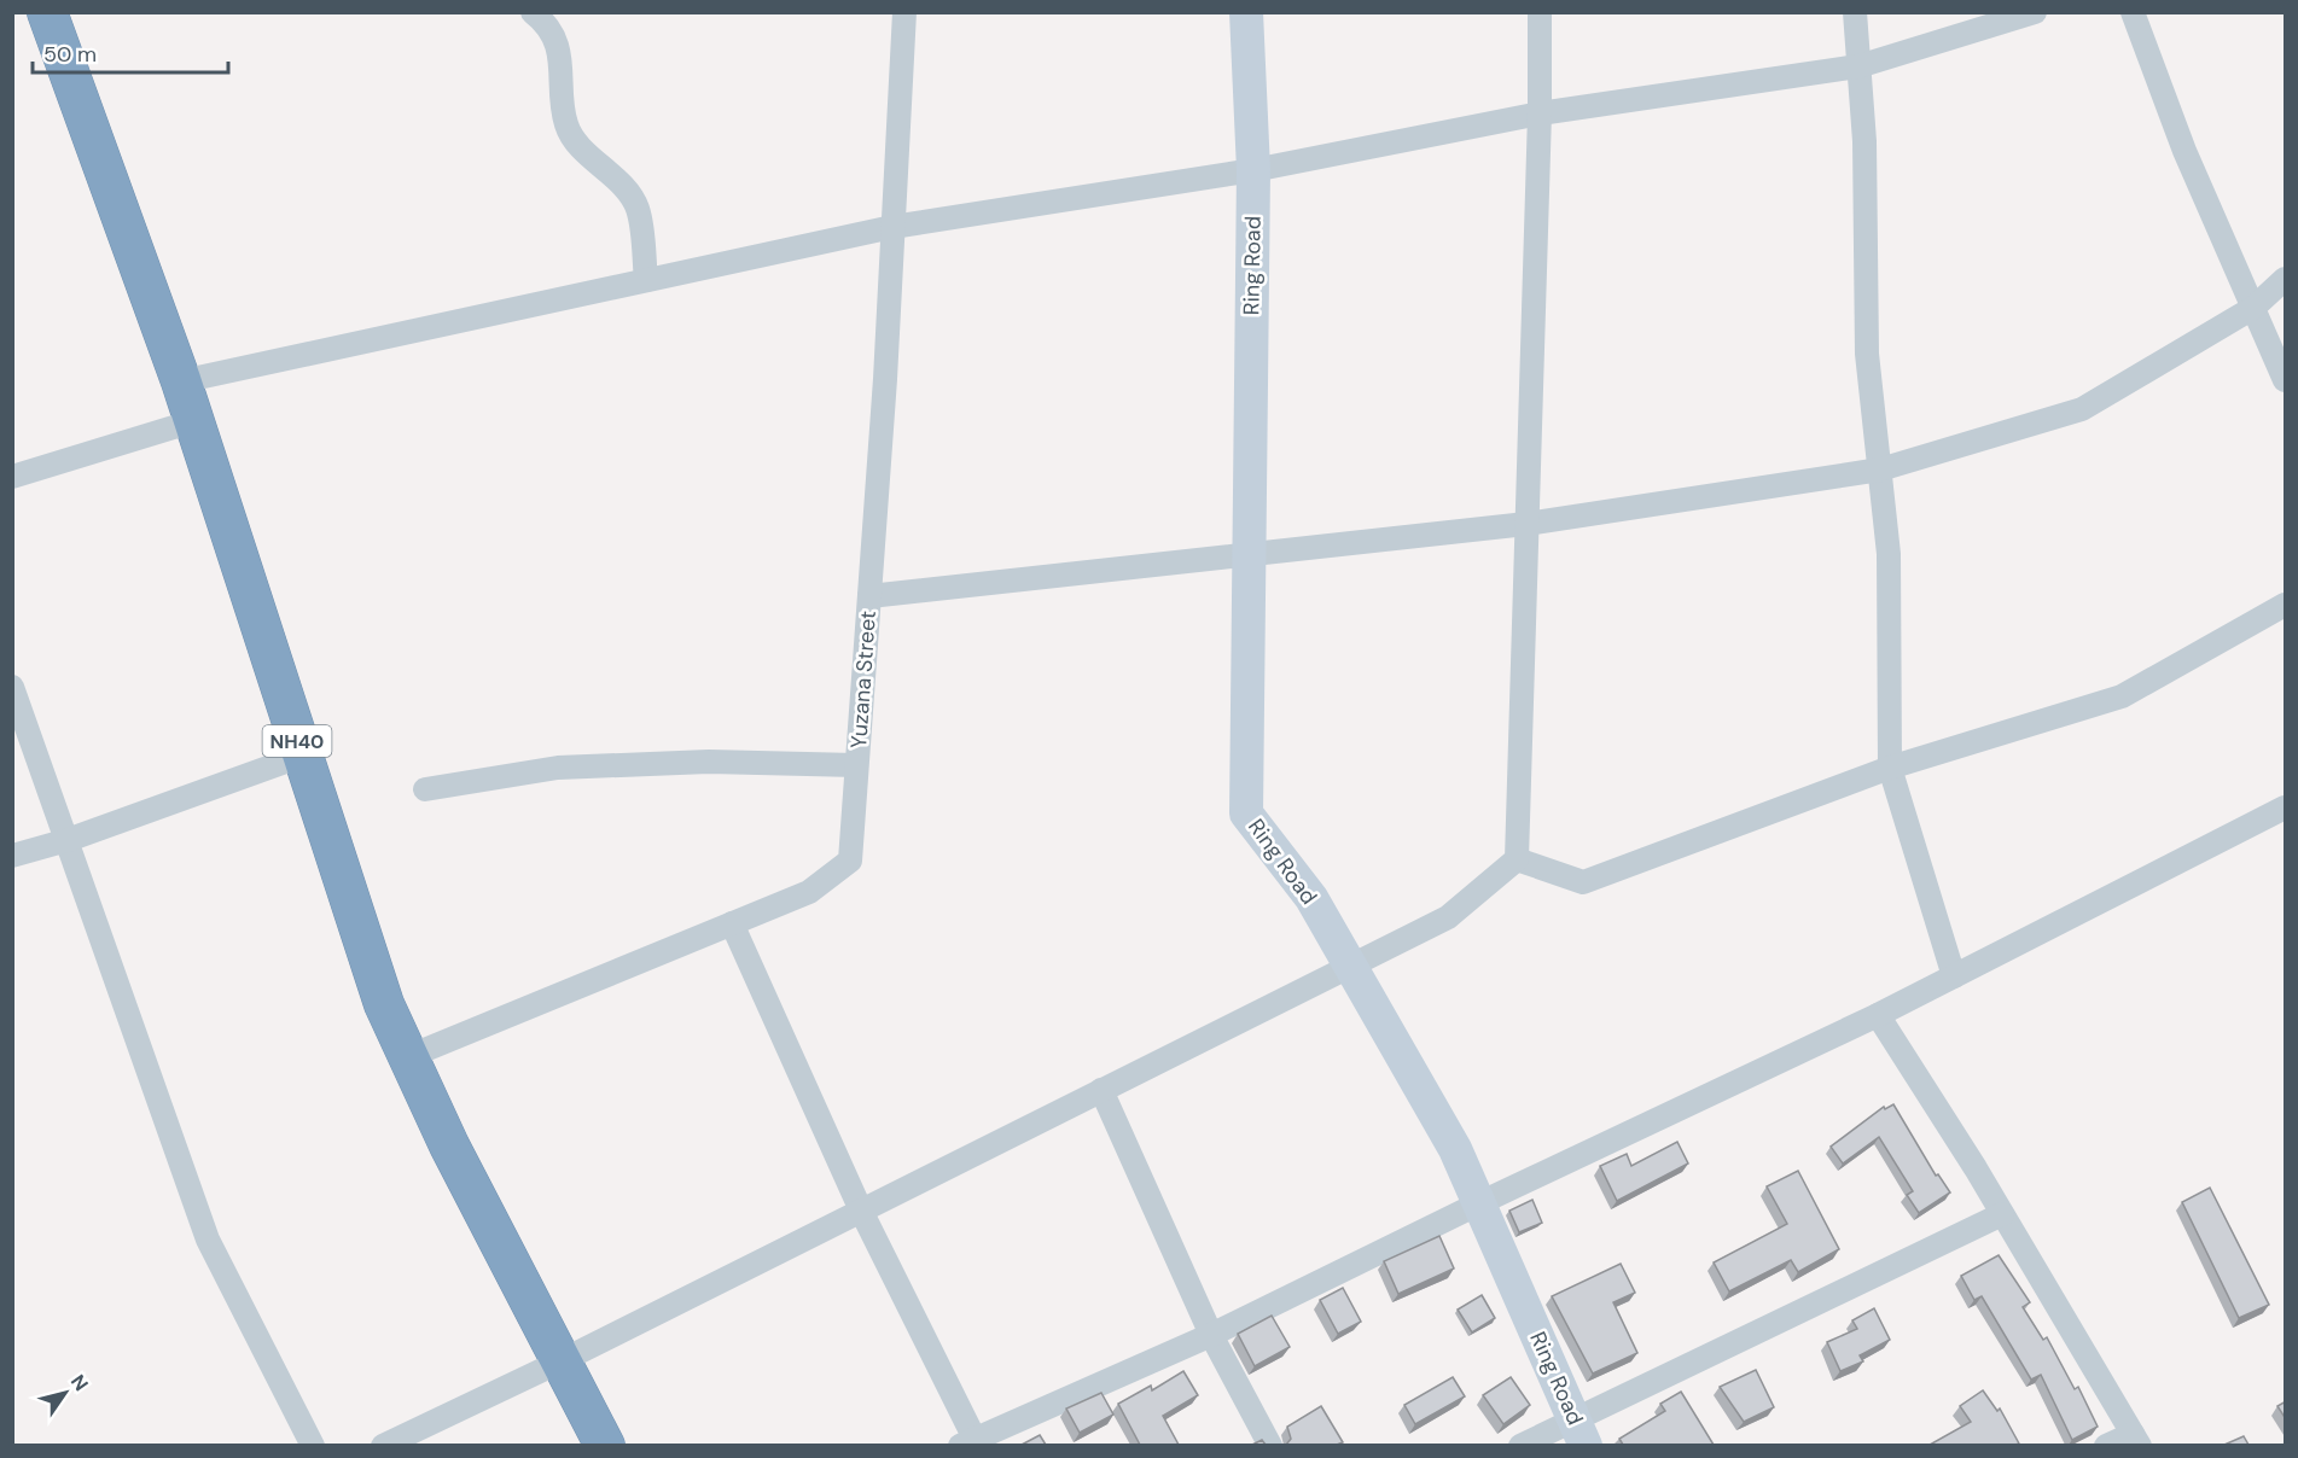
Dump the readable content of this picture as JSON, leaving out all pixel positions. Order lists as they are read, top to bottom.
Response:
{
  "streets": {
    "highway": ["NH40"],
    "street": ["Ring Road", "Yuzana Street"]
  },
  "crossings": [
    ["Yuzana Street", "NH40"]
  ],
  "scale_bar": "50 m",
  "north": "top right"
}
